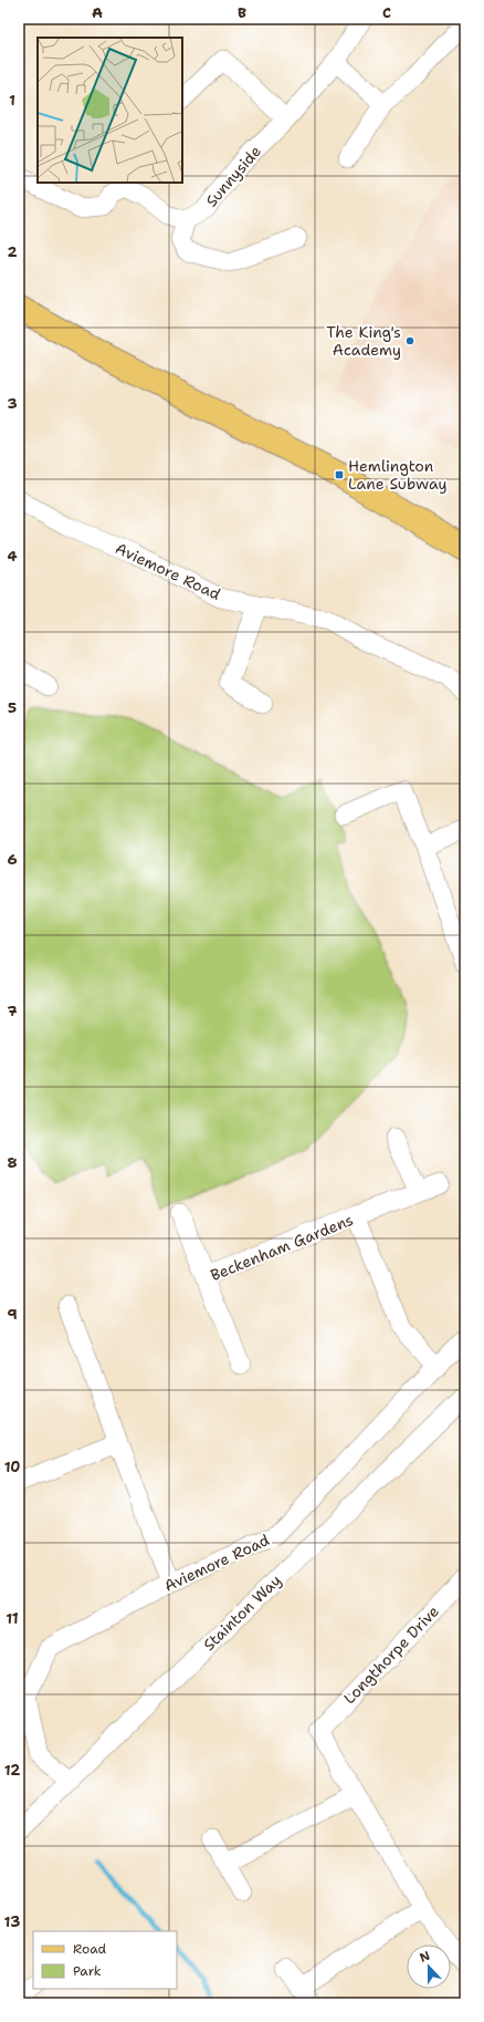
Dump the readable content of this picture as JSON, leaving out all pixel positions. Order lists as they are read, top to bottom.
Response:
{
  "streets": {
    "street": [
      "Sunnyside",
      "Aviemore Road",
      "Beckenham Gardens",
      "Stainton Way",
      "Longthorpe Drive"
    ]
  },
  "crossings": [
    ["Aviemore Road", "Beckenham Gardens"],
    ["Aviemore Road", "Stainton Way"]
  ],
  "places": {
    "other": ["The King's Academy"],
    "transit": ["Hemlington Lane Subway"]
  },
  "legend": ["Road", "Park"],
  "north": "top",
  "grid": {
    "columns": ["A", "B", "C"],
    "rows": [
      "1",
      "2",
      "3",
      "4",
      "5",
      "6",
      "7",
      "8",
      "9",
      "10",
      "11",
      "12",
      "13"
    ]
  }
}
